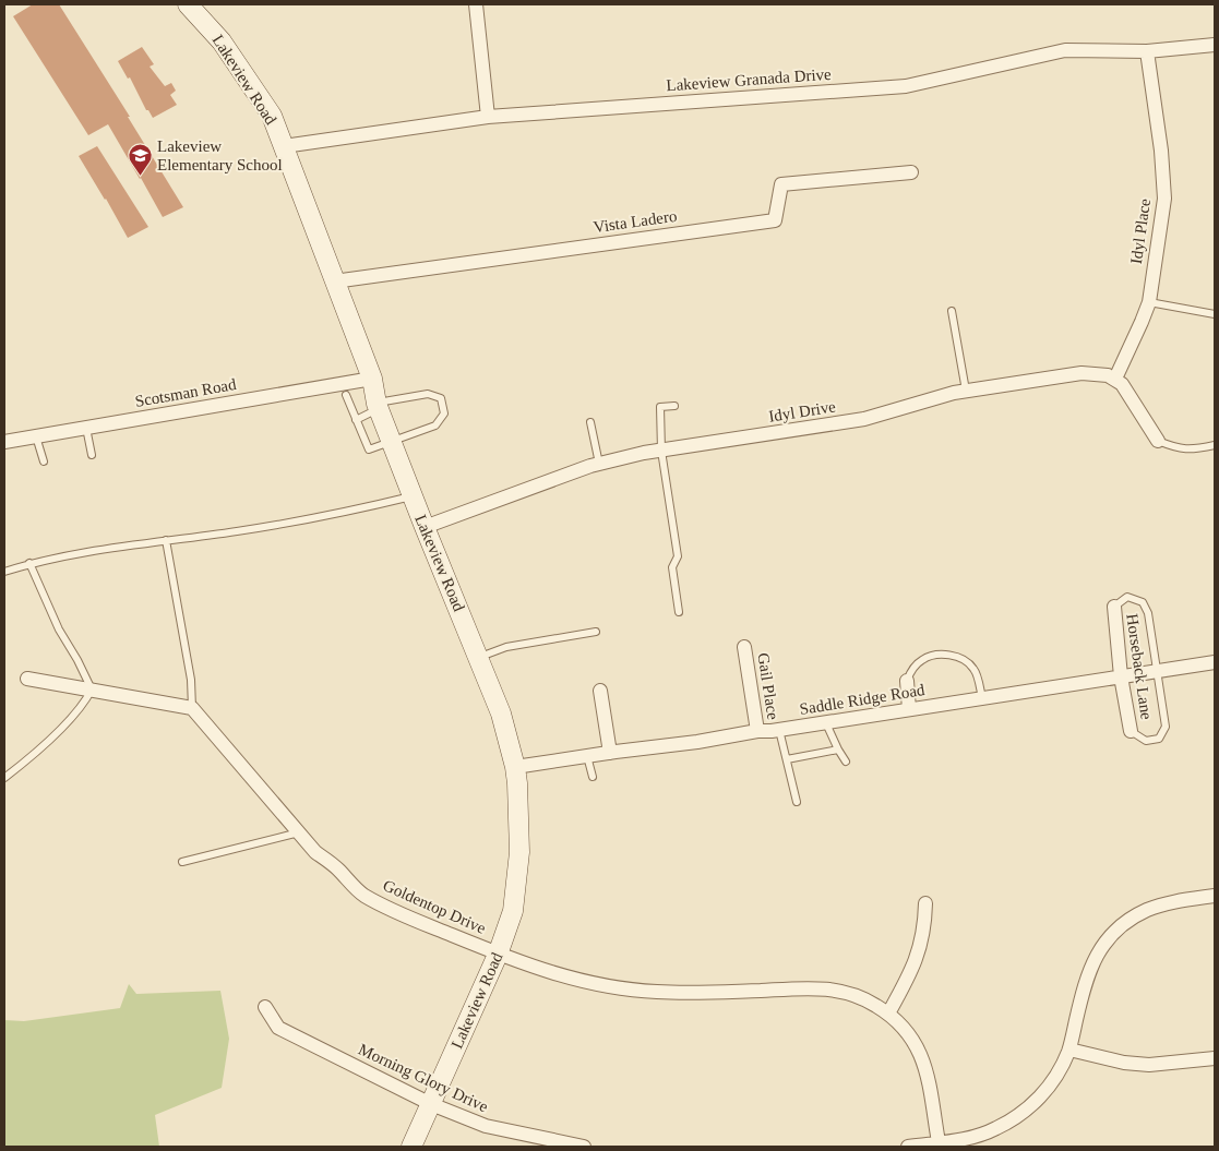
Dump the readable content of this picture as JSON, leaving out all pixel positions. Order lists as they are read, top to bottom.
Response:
{
  "streets": {
    "street": [
      "Lakeview Road",
      "Lakeview Granada Drive",
      "Vista Ladero",
      "Idyl Place",
      "Scotsman Road",
      "Idyl Drive",
      "Horseback Lane",
      "Gail Place",
      "Saddle Ridge Road",
      "Goldentop Drive",
      "Morning Glory Drive"
    ]
  },
  "crossings": [
    ["Lakeview Road", "Lakeview Granada Drive"],
    ["Lakeview Road", "Vista Ladero"],
    ["Lakeview Road", "Scotsman Road"],
    ["Lakeview Road", "Idyl Drive"],
    ["Lakeview Road", "Saddle Ridge Road"],
    ["Lakeview Road", "Goldentop Drive"],
    ["Lakeview Road", "Morning Glory Drive"],
    ["Lakeview Granada Drive", "Idyl Place"],
    ["Idyl Place", "Idyl Drive"],
    ["Horseback Lane", "Saddle Ridge Road"],
    ["Gail Place", "Saddle Ridge Road"]
  ],
  "places": {
    "school or university": ["Lakeview Elementary School"]
  }
}
